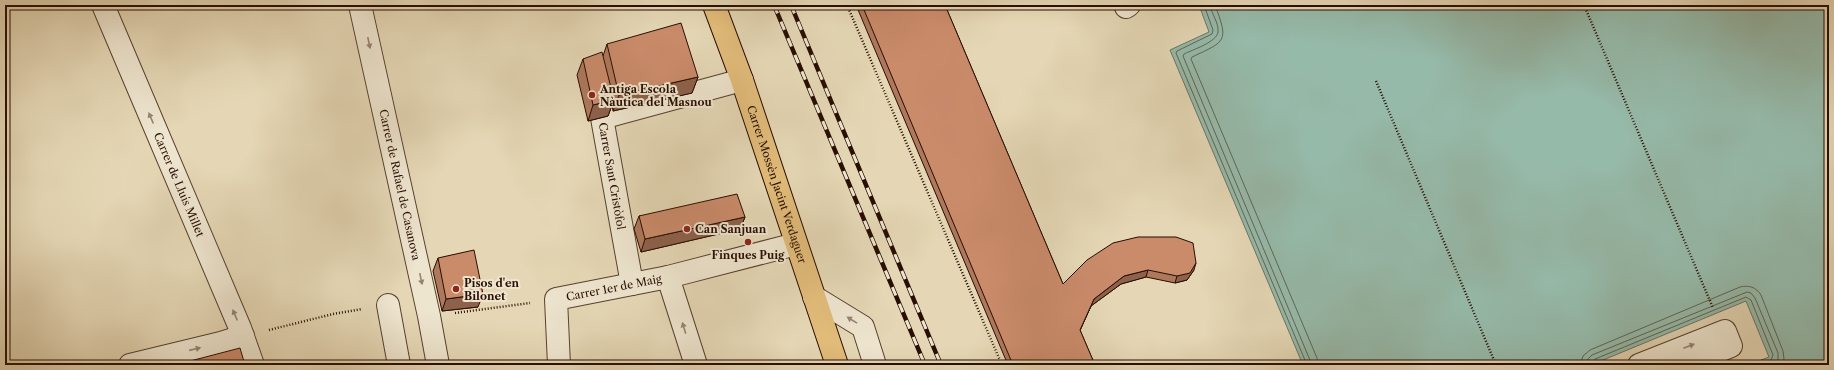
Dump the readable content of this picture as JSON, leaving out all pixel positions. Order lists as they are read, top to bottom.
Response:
{
  "streets": {
    "main road": ["Carrer Mossèn Jacint Verdaguer"],
    "street": [
      "Carrer Sant Cristòfol",
      "Carrer de Lluís Millet",
      "Carrer de Rafael de Casanova",
      "Carrer 1er de Maig"
    ]
  },
  "crossings": [
    ["Carrer Sant Cristòfol", "Carrer Mossèn Jacint Verdaguer"],
    ["Carrer Sant Cristòfol", "Carrer 1er de Maig"],
    ["Carrer Mossèn Jacint Verdaguer", "Carrer 1er de Maig"],
    ["Carrer de Rafael de Casanova", "Carrer 1er de Maig"]
  ],
  "one_way": ["Carrer de Lluís Millet", "Carrer de Rafael de Casanova"],
  "places": [
    "Antiga Escola Nàutica del Masnou",
    "Can Sanjuan",
    "Finques Puig",
    "Pisos d'en Bilonet"
  ]
}
